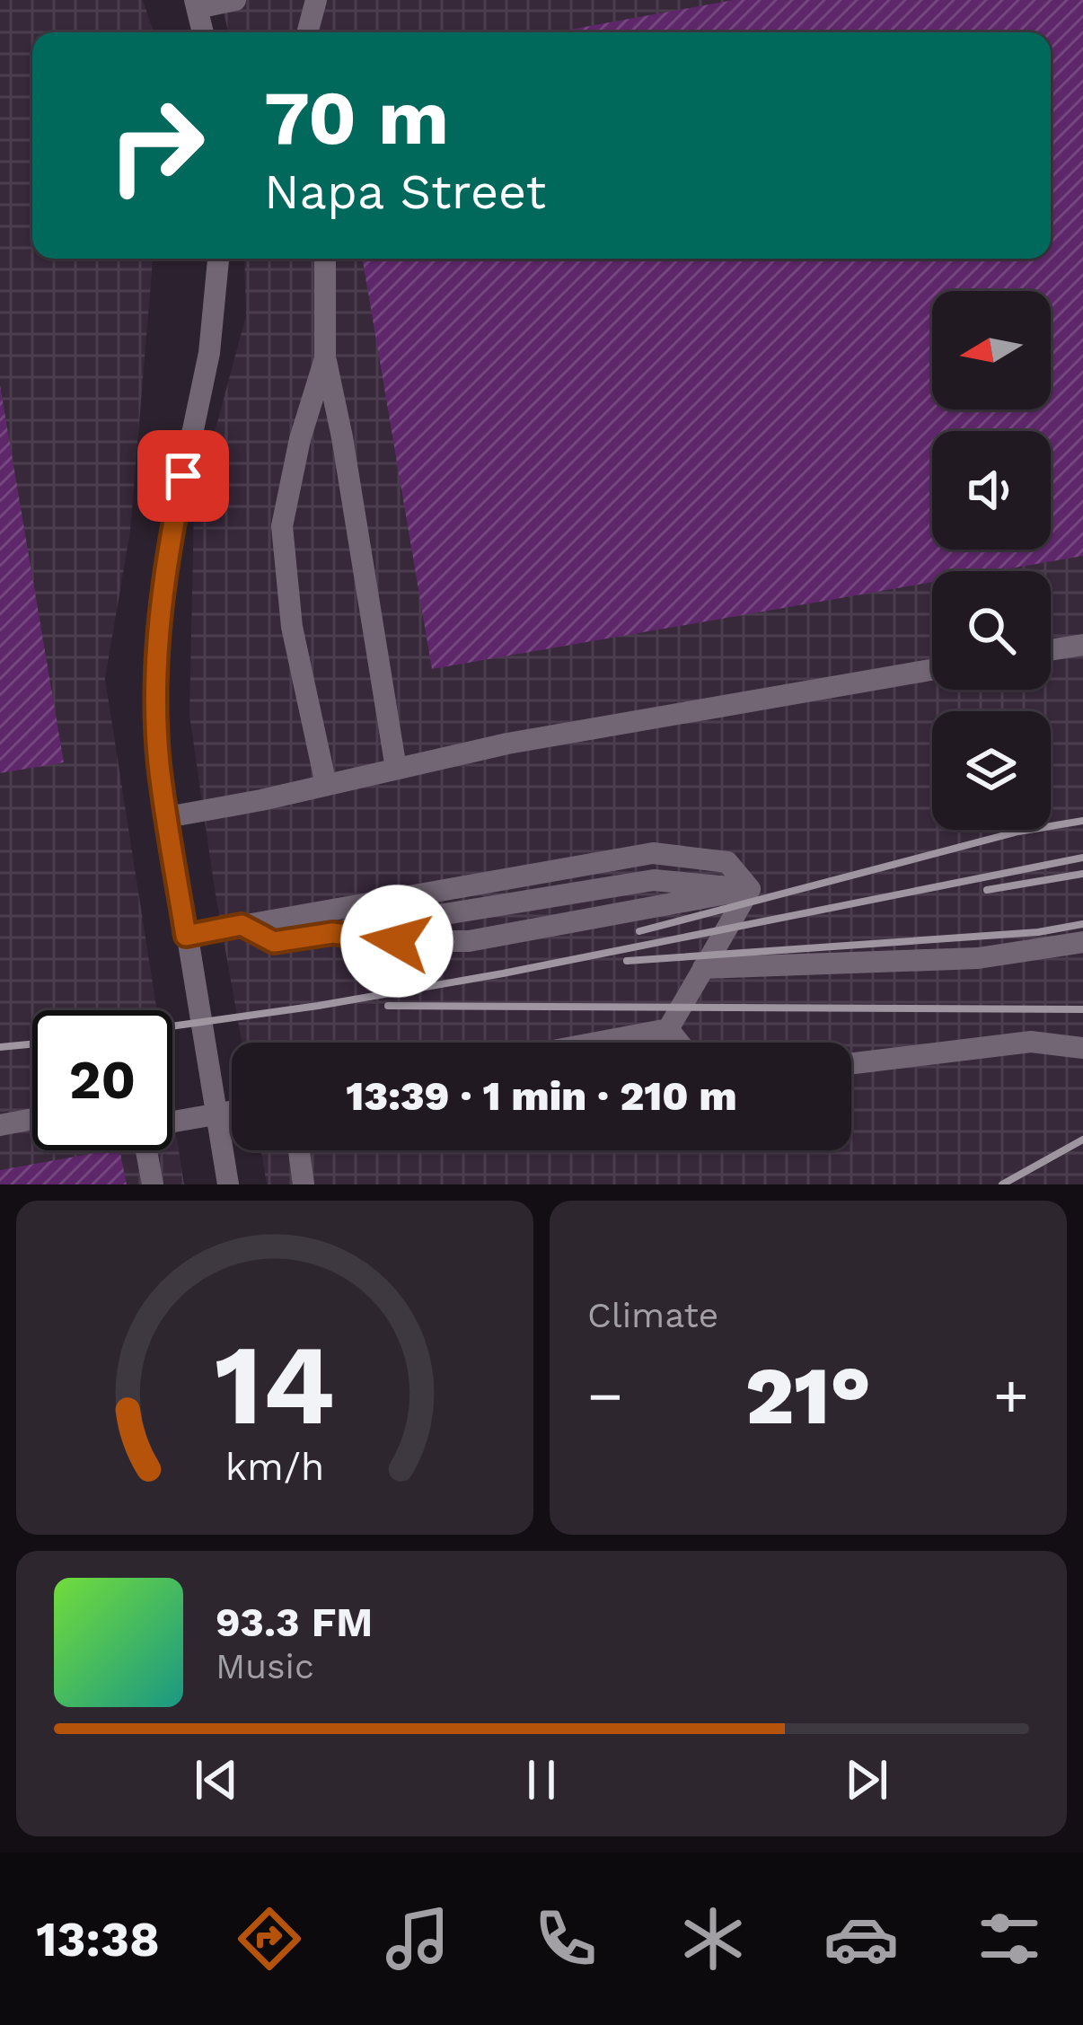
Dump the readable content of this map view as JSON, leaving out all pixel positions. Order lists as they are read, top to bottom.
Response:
{
  "north": "left",
  "page": {
    "turn": ["70 m", "Napa Street"],
    "limit": "20",
    "trip": "13:39 · 1 min · 210 m",
    "tile": "Climate",
    "heat": ["−", "21°", "+"],
    "song": ["93.3 FM", "Music"],
    "tabs": "13:38",
    "gauge": ["14", "km/h"]
  }
}
